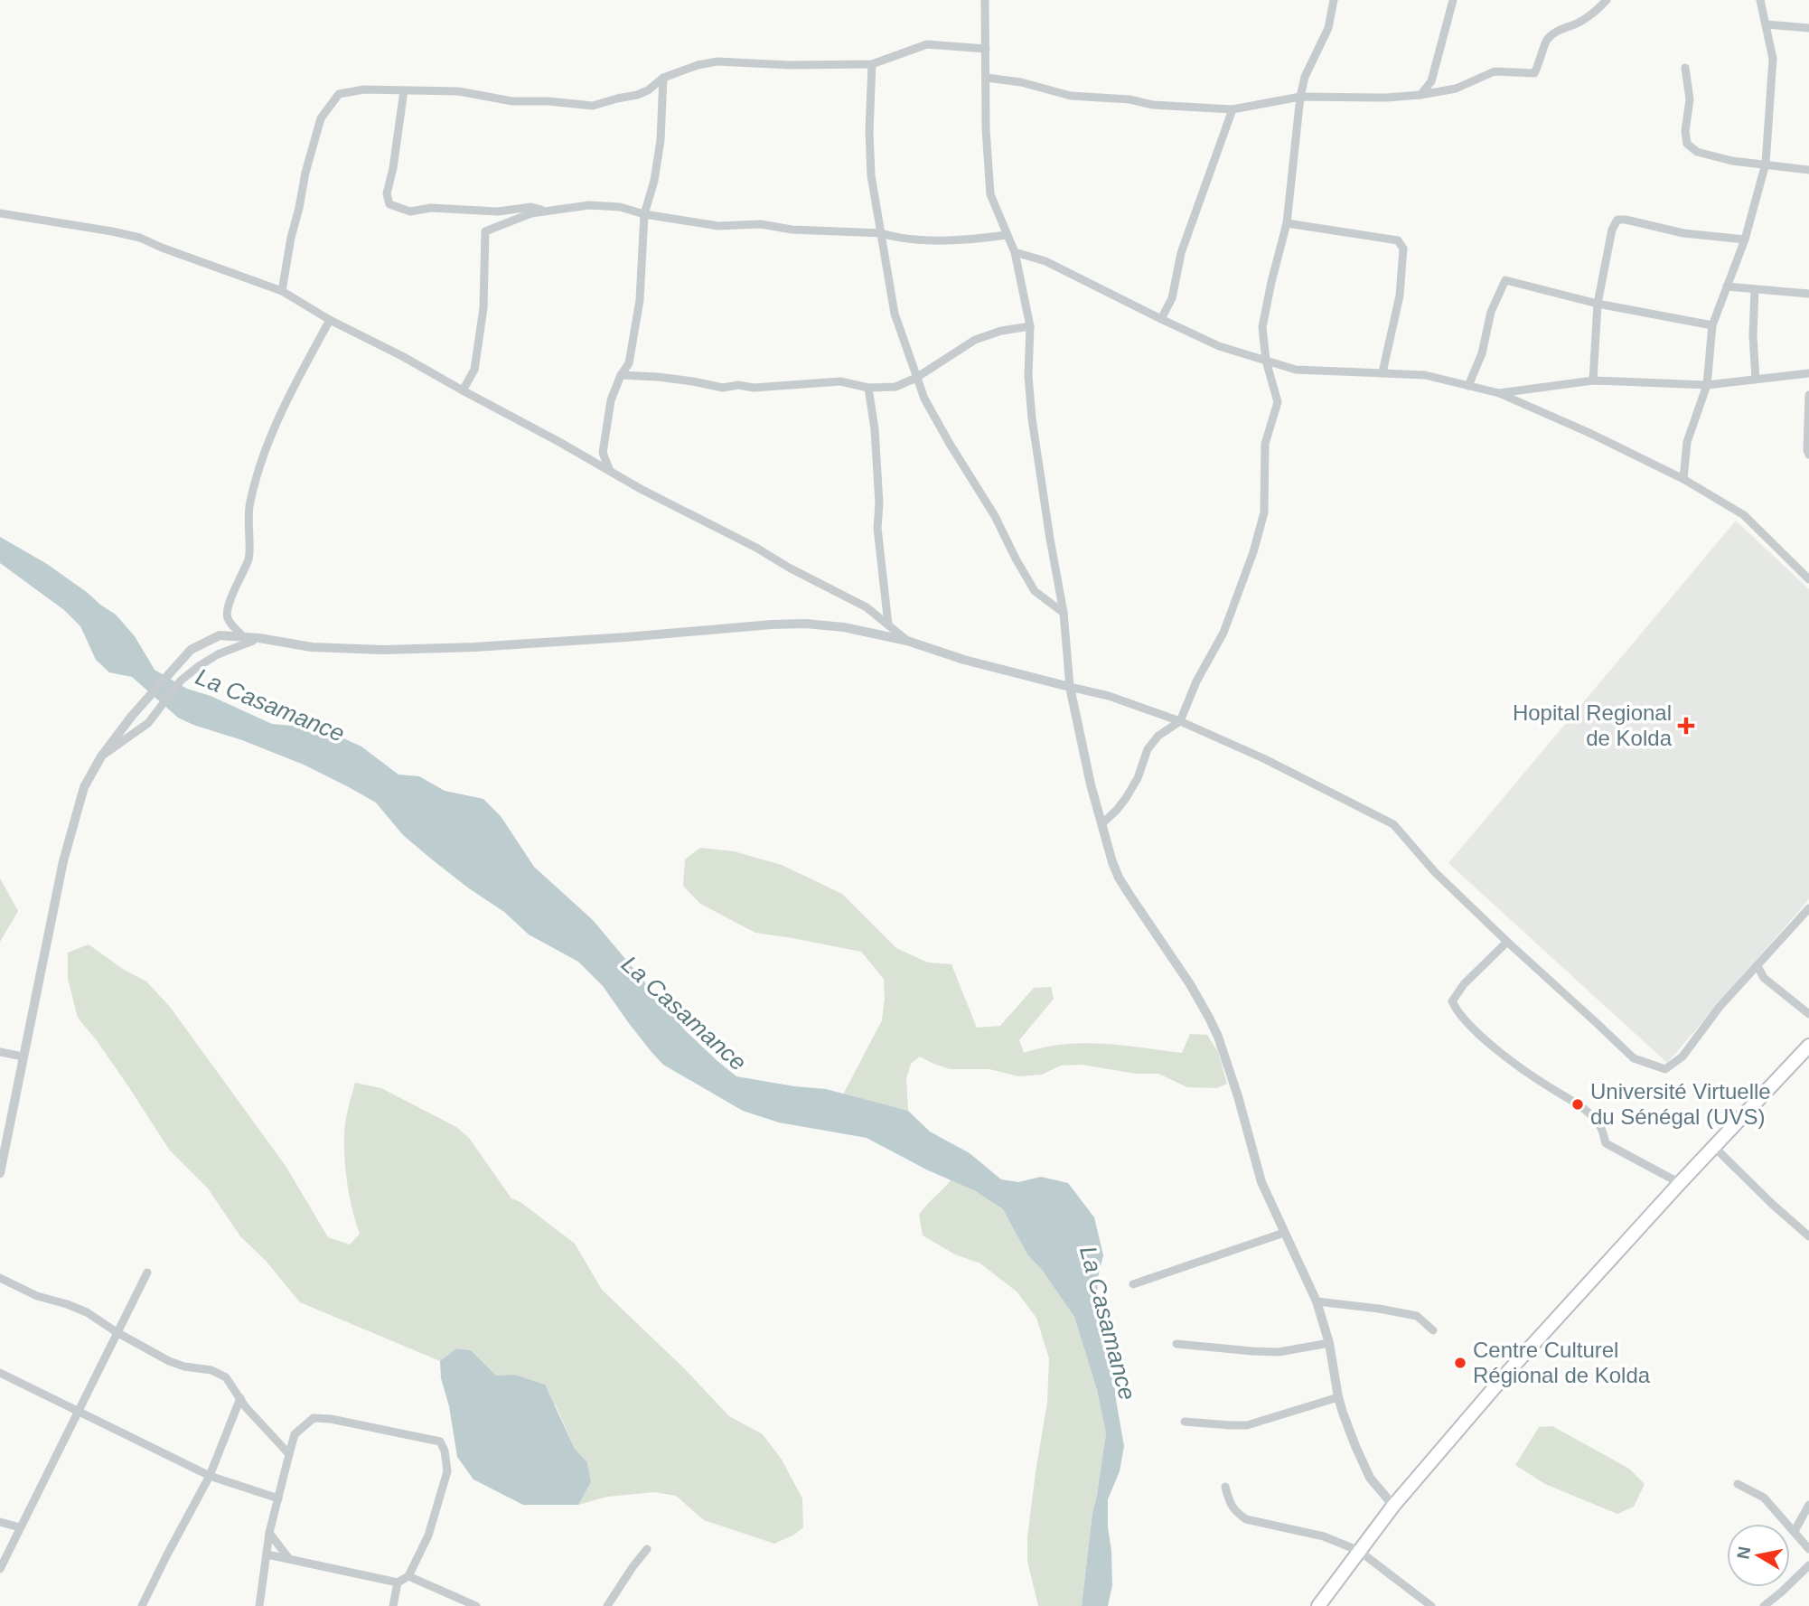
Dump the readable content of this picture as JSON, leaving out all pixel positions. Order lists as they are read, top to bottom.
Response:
{
  "water": ["La Casamance"],
  "places": {
    "health": ["Hopital Regional de Kolda"],
    "other": ["Université Virtuelle du Sénégal (UVS)", "Centre Culturel Régional de Kolda"]
  },
  "north": "left"
}
